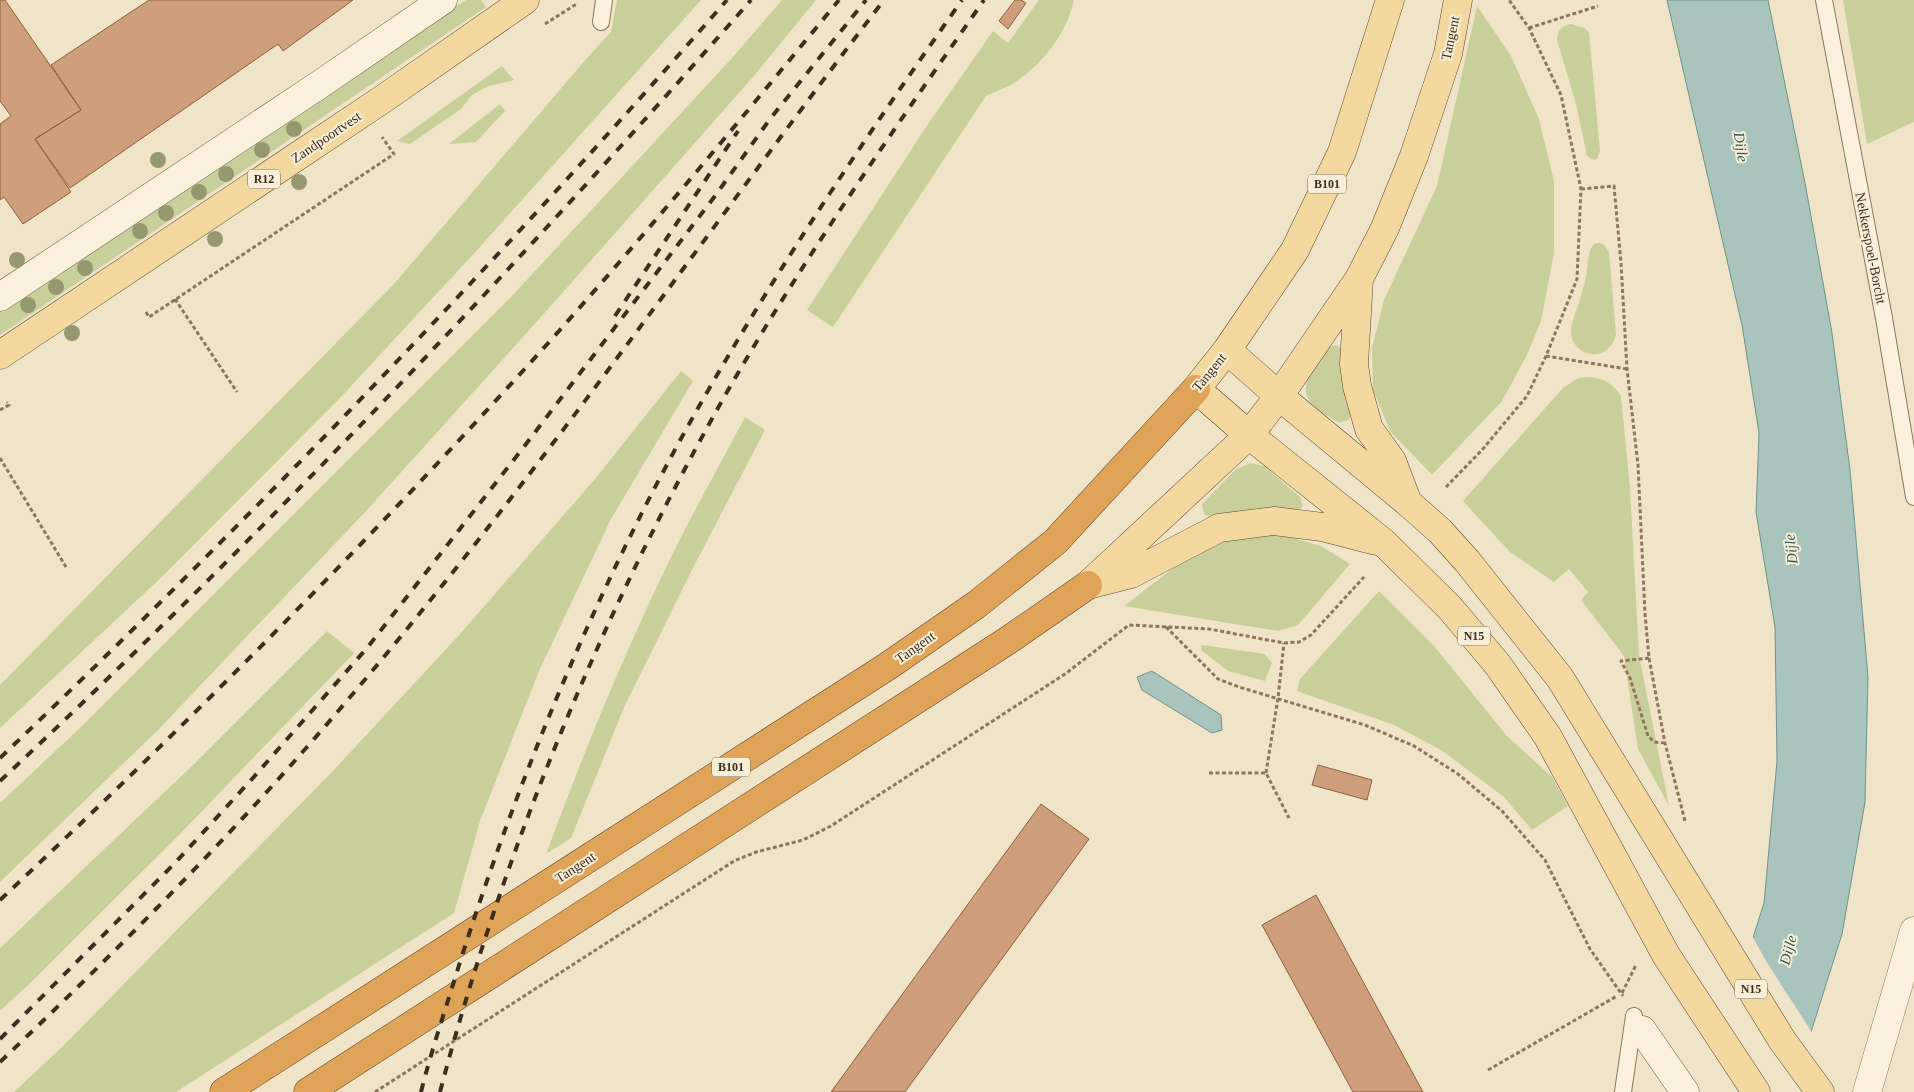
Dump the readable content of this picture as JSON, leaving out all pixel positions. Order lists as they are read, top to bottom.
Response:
{
  "streets": {
    "highway": ["Tangent", "B101"],
    "main road": ["Zandpoortvest", "R12", "N15"],
    "lane": ["Nekkerspoel-Borcht"]
  },
  "crossings": [
    ["Tangent", "N15"]
  ],
  "water": ["Dijle"]
}
